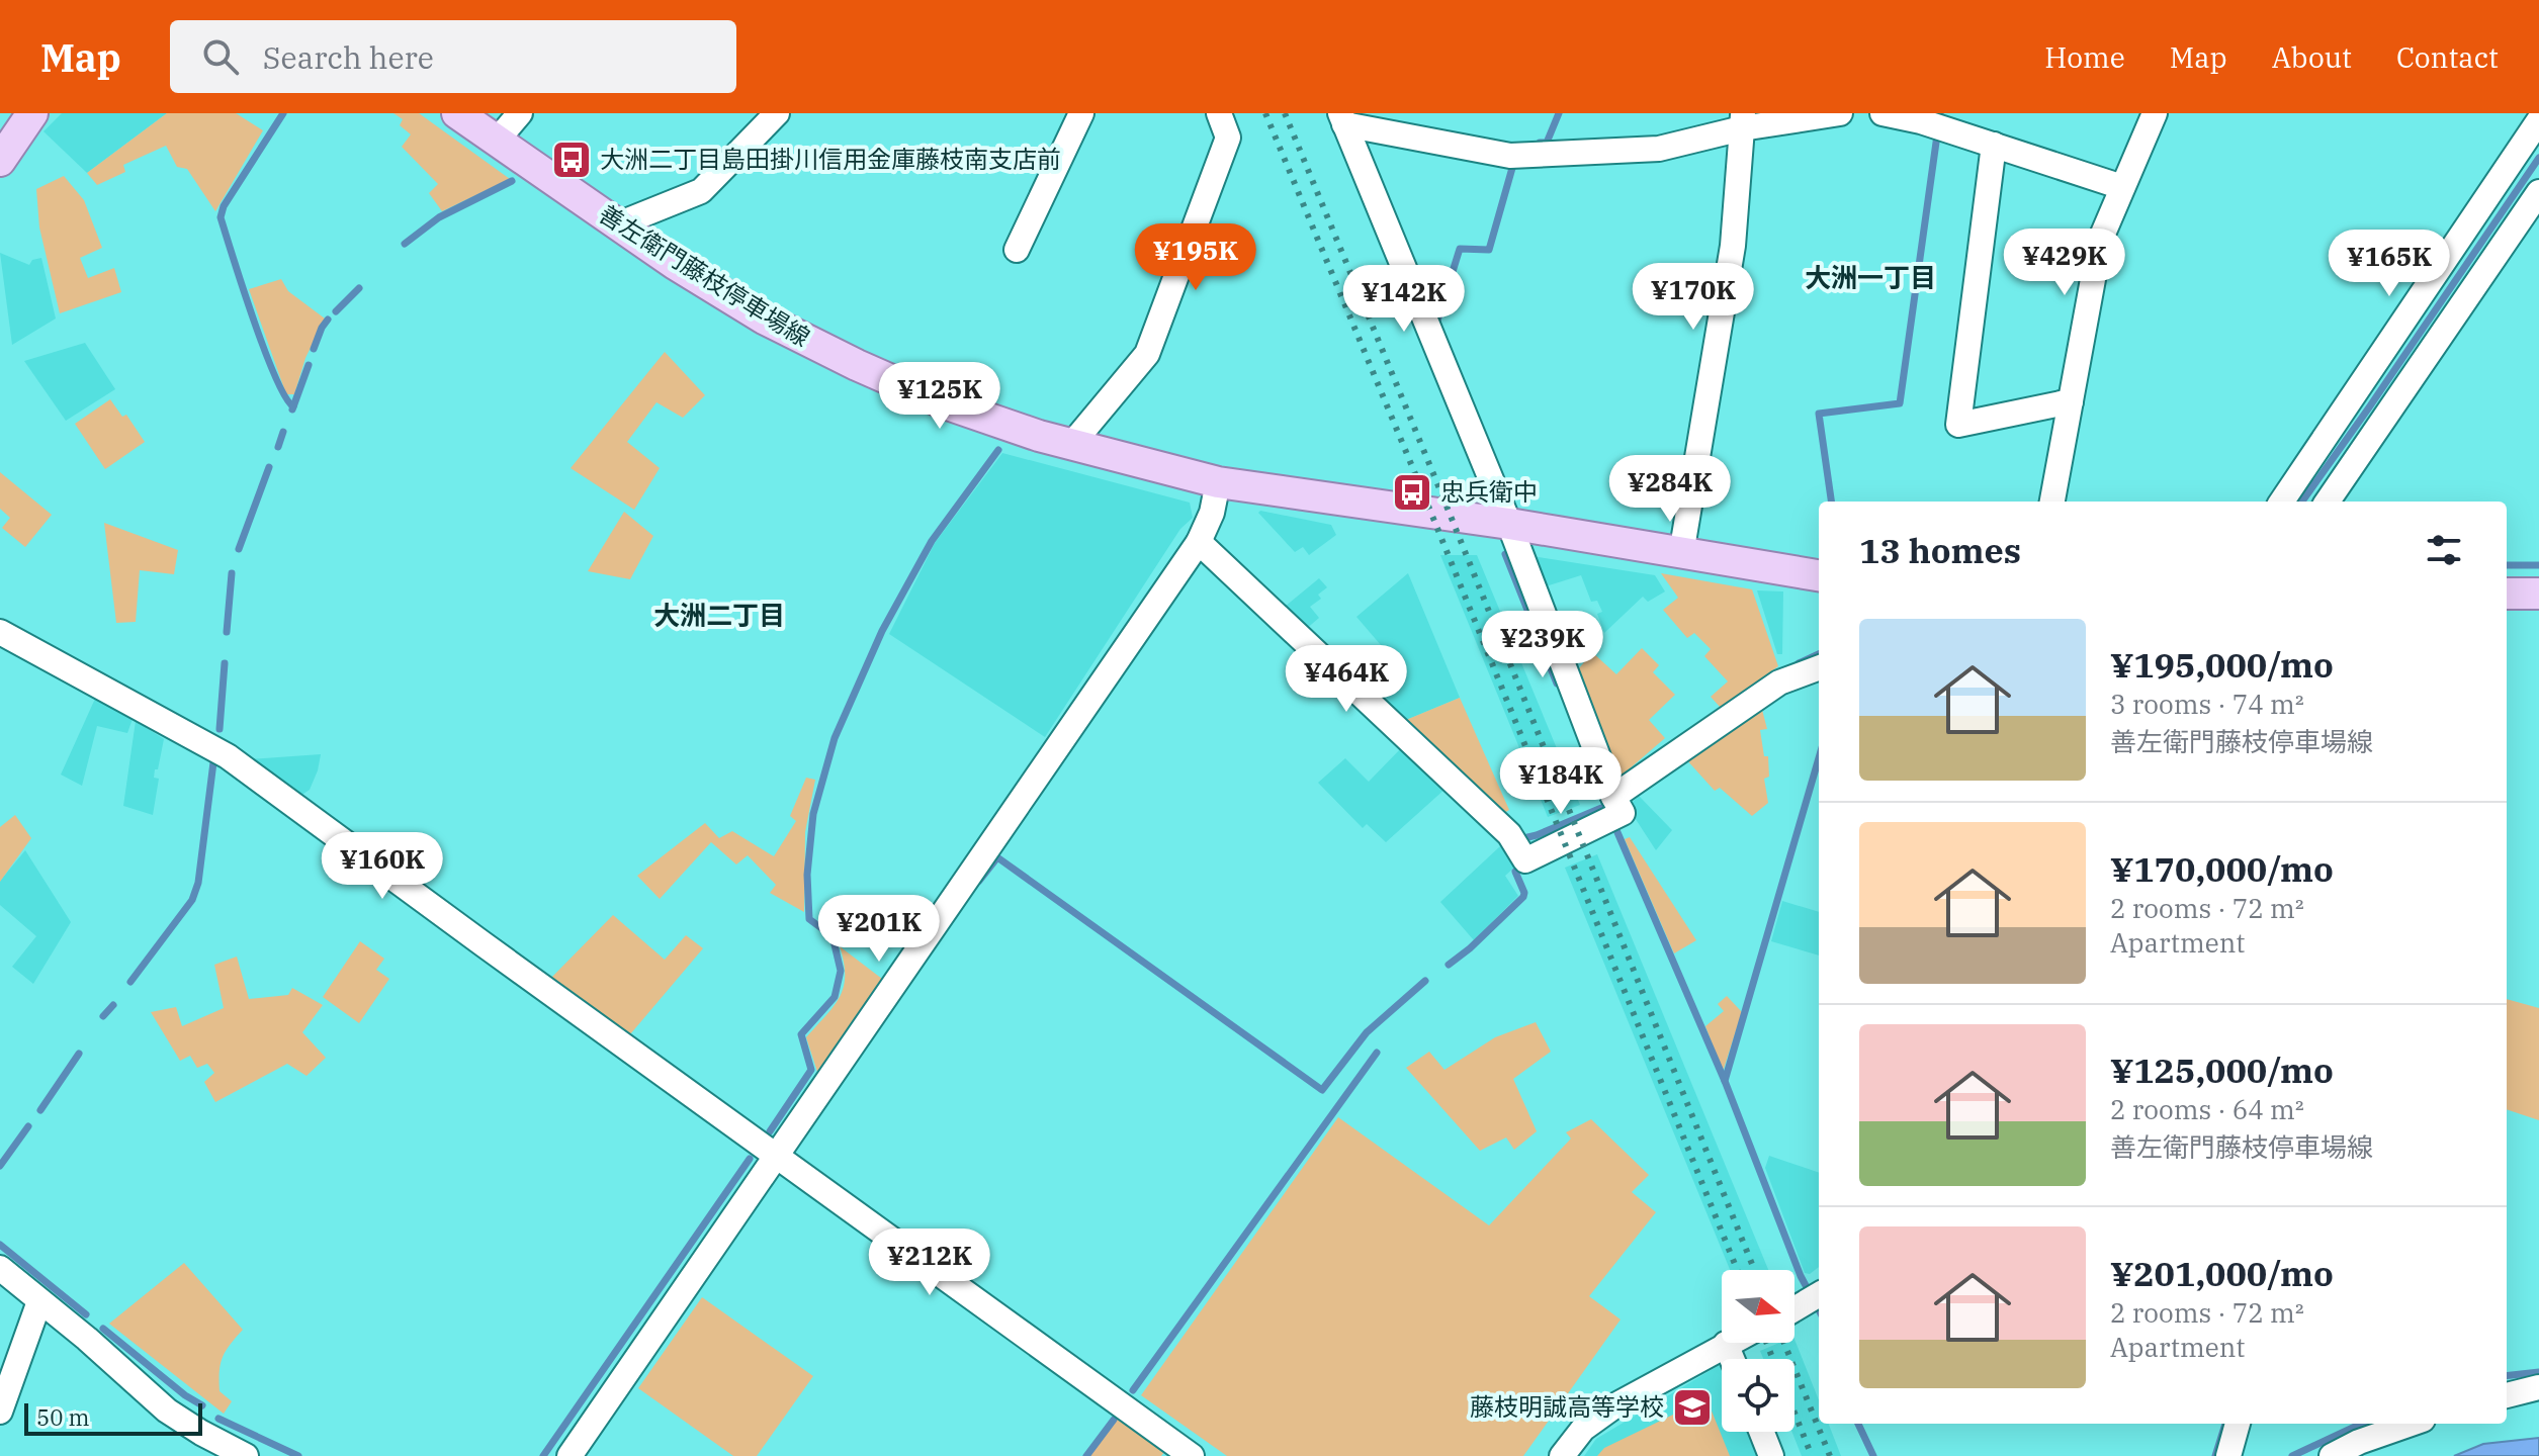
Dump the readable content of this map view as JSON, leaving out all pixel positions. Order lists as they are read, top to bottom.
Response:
{
  "streets": {
    "main road": ["善左衛門藤枝停車場線"]
  },
  "districts": ["大洲一丁目", "大洲二丁目"],
  "places": {
    "bus stop": ["大洲二丁目島田掛川信用金庫藤枝南支店前", "忠兵衛中"],
    "school or university": ["藤枝明誠高等学校"]
  },
  "scale_bar": "50 m",
  "north": "right",
  "page": {
    "header": "Map",
    "search": "Search here",
    "nav": [
      "Home",
      "Map",
      "About",
      "Contact"
    ],
    "price": [
      "¥195K",
      "¥429K",
      "¥165K",
      "¥170K",
      "¥142K",
      "¥125K",
      "¥284K",
      "¥239K",
      "¥464K",
      "¥184K",
      "¥160K",
      "¥201K",
      "¥212K"
    ],
    "heading": "13 homes",
    "list": [
      {
        "name": "¥195,000/mo",
        "note": "3 rooms · 74 m² · 善左衛門藤枝停車場線"
      },
      {
        "name": "¥170,000/mo",
        "note": "2 rooms · 72 m² · Apartment"
      },
      {
        "name": "¥125,000/mo",
        "note": "2 rooms · 64 m² · 善左衛門藤枝停車場線"
      },
      {
        "name": "¥201,000/mo",
        "note": "2 rooms · 72 m² · Apartment"
      }
    ],
    "scale": "50 m"
  }
}
